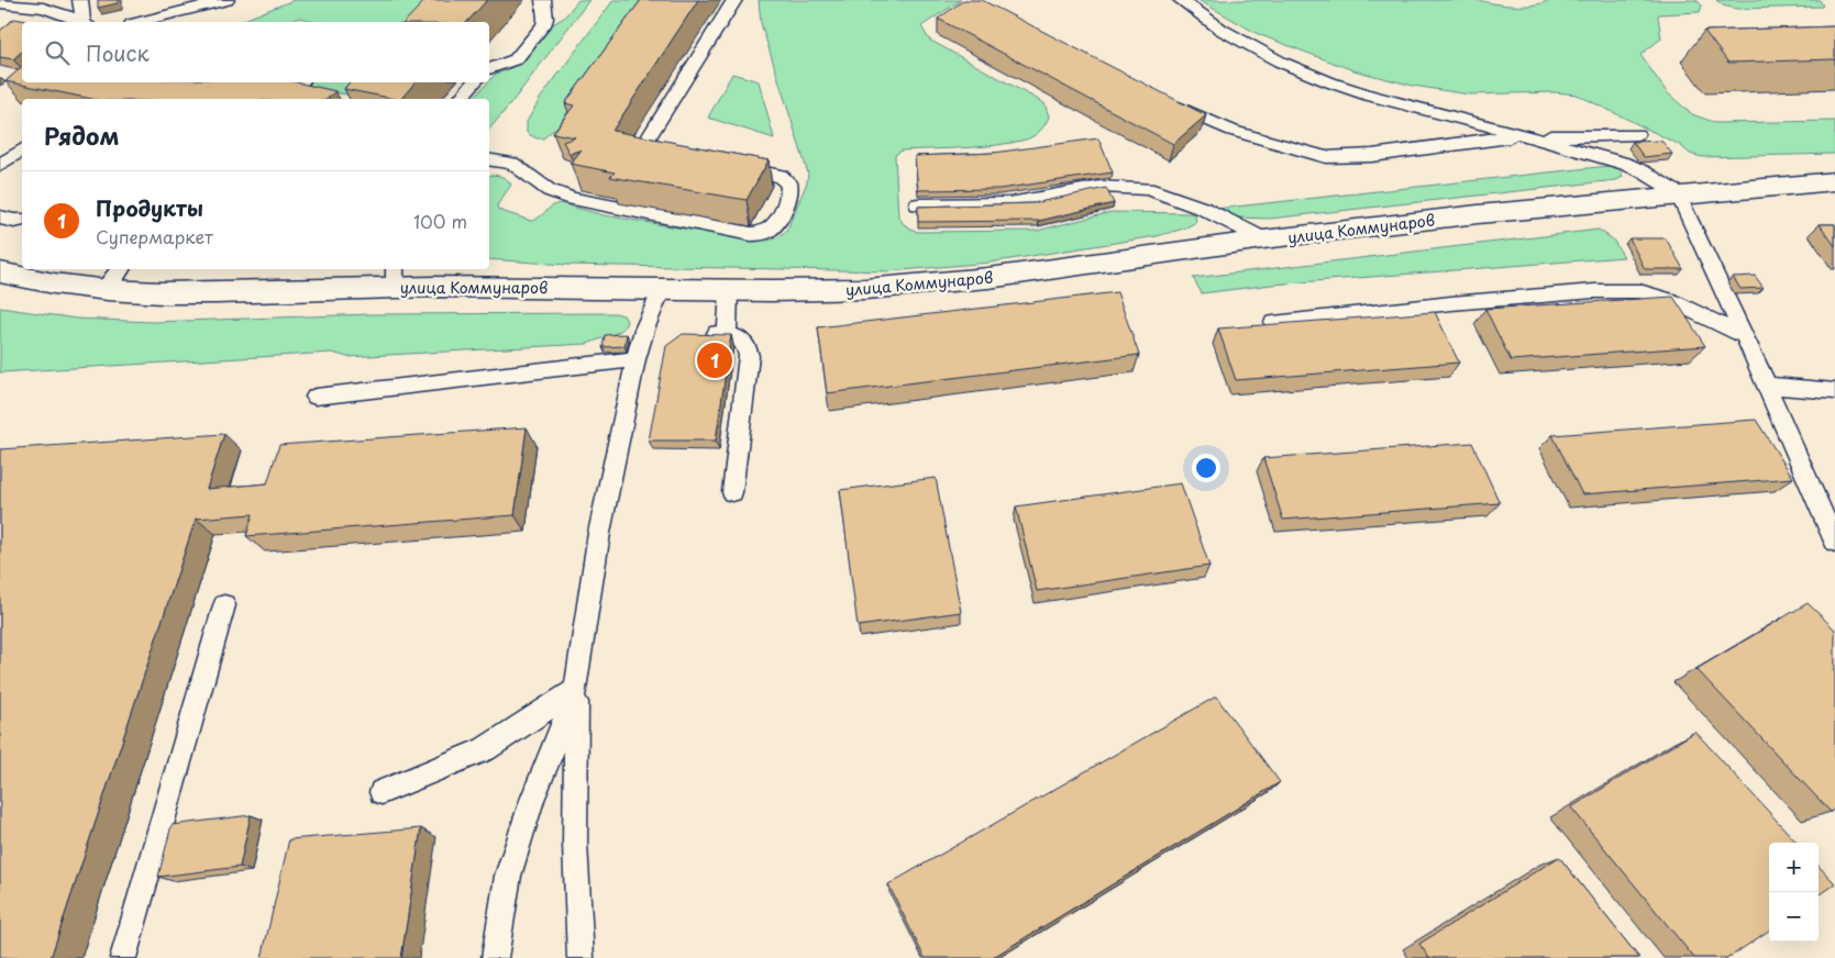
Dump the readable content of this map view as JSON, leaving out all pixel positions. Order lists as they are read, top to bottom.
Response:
{
  "streets": {
    "main road": ["улица Коммунаров"]
  },
  "page": {
    "search": "Поиск",
    "heading": "Рядом",
    "list": [
      {
        "mark": "1",
        "name": "Продукты",
        "note": "Супермаркет",
        "value": "100 m"
      }
    ],
    "pins": "1",
    "map_buttons": ["+", "−"]
  }
}
